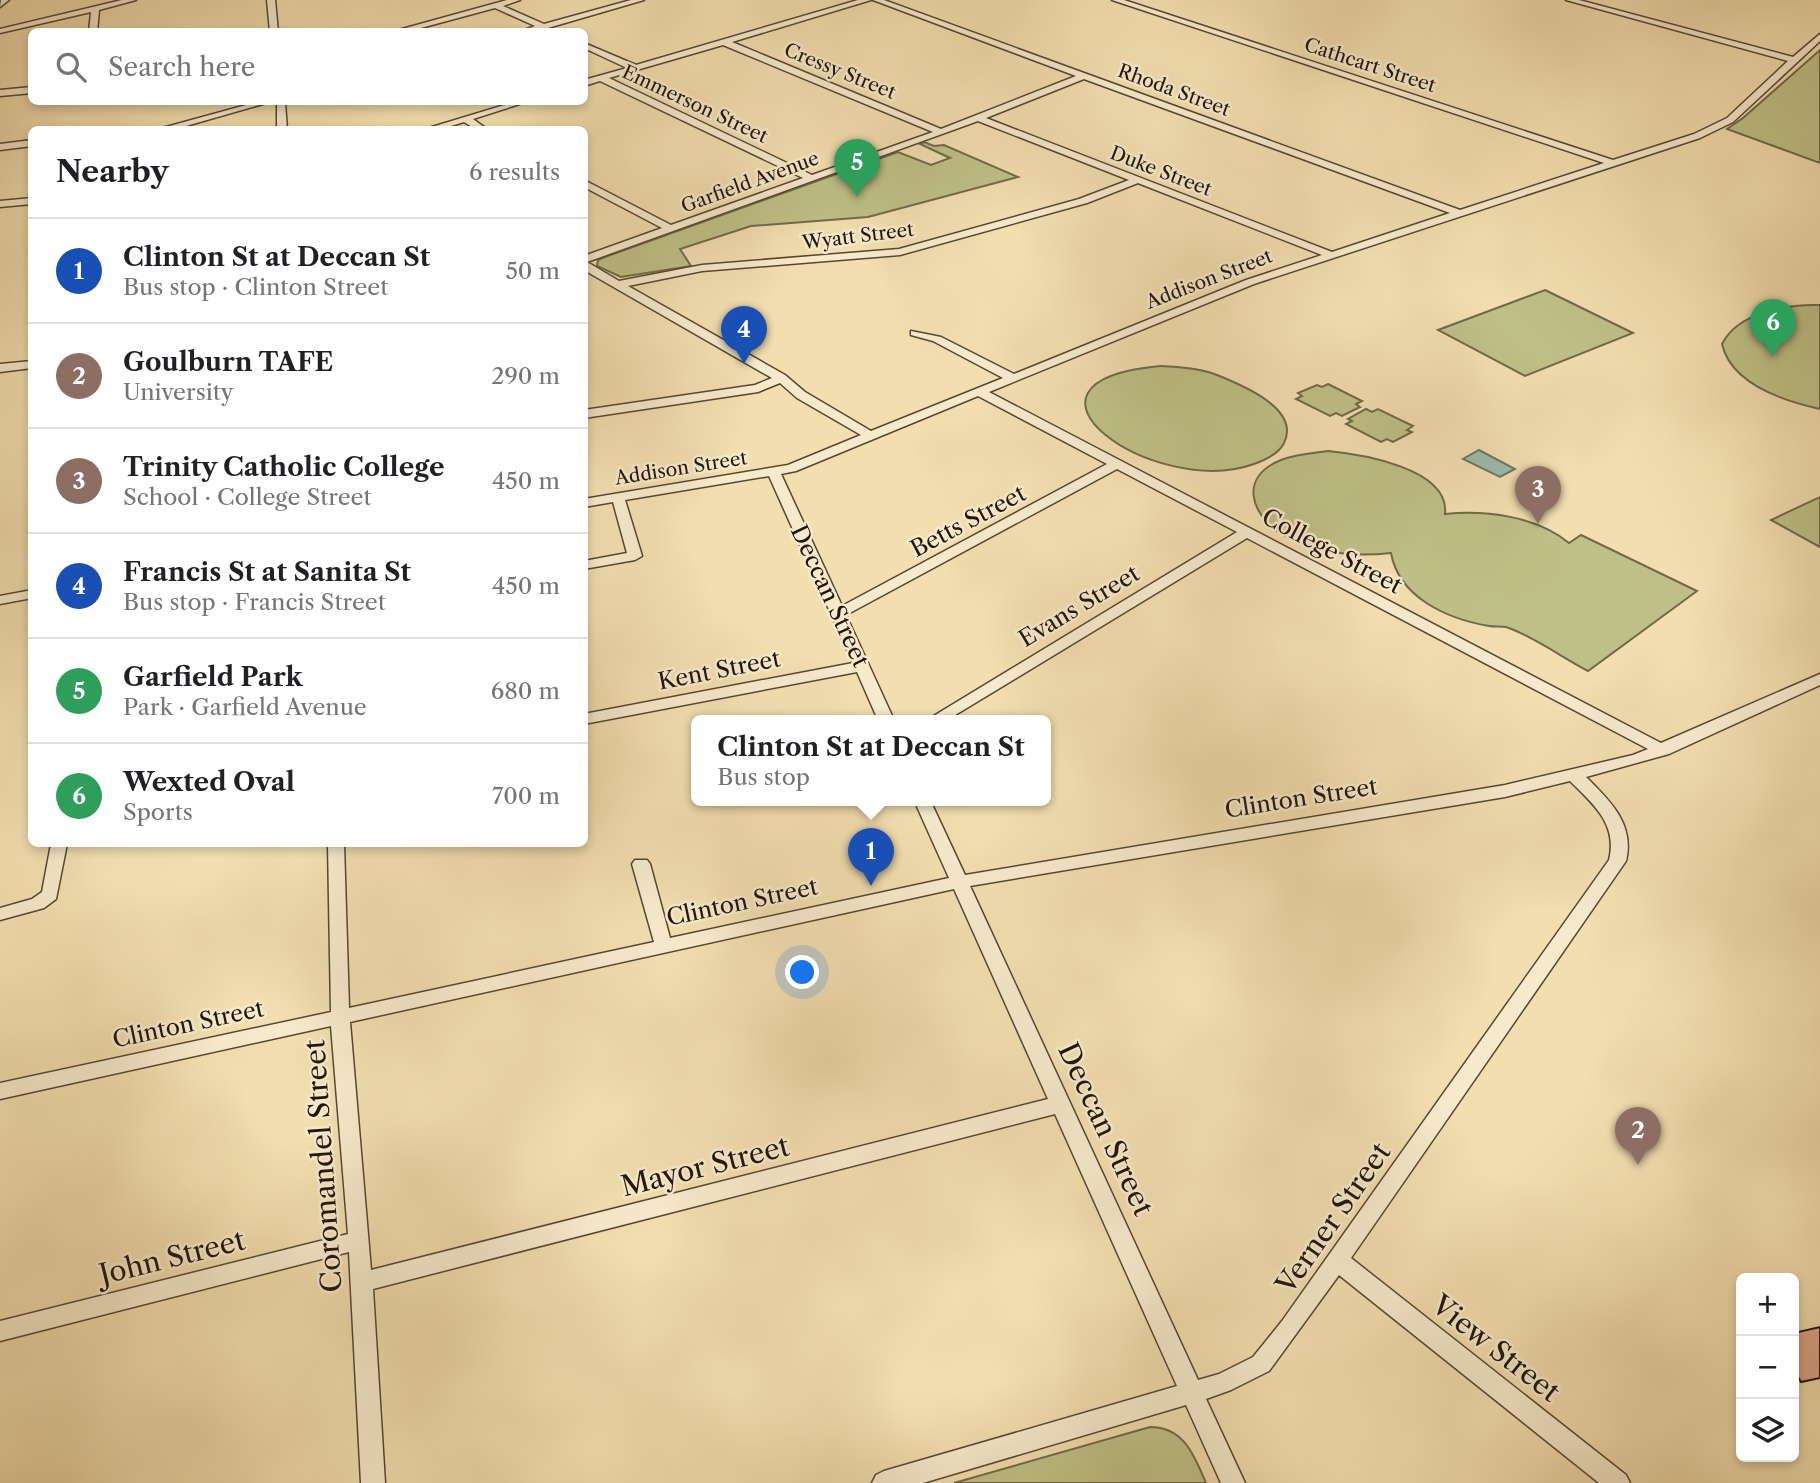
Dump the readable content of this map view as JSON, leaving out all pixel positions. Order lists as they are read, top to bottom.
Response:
{
  "streets": {
    "street": [
      "Cathcart Street",
      "Cressy Street",
      "Rhoda Street",
      "Emmerson Street",
      "Duke Street",
      "Garfield Avenue",
      "Wyatt Street",
      "Addison Street",
      "Betts Street",
      "College Street",
      "Deccan Street",
      "Evans Street",
      "Kent Street",
      "Clinton Street",
      "Coromandel Street",
      "Mayor Street",
      "Verner Street",
      "John Street",
      "View Street"
    ]
  },
  "crossings": [
    ["Cathcart Street", "Addison Street"],
    ["Cressy Street", "Garfield Avenue"],
    ["Rhoda Street", "Garfield Avenue"],
    ["Rhoda Street", "Addison Street"],
    ["Emmerson Street", "Garfield Avenue"],
    ["Duke Street", "Garfield Avenue"],
    ["Duke Street", "Wyatt Street"],
    ["Duke Street", "Addison Street"],
    ["Addison Street", "College Street"],
    ["Addison Street", "Deccan Street"],
    ["Betts Street", "College Street"],
    ["Betts Street", "Deccan Street"],
    ["College Street", "Evans Street"],
    ["College Street", "Clinton Street"],
    ["Deccan Street", "Kent Street"],
    ["Deccan Street", "Clinton Street"],
    ["Deccan Street", "Mayor Street"],
    ["Deccan Street", "Verner Street"],
    ["Clinton Street", "Coromandel Street"],
    ["Clinton Street", "Verner Street"],
    ["Coromandel Street", "Mayor Street"],
    ["Coromandel Street", "John Street"],
    ["Verner Street", "View Street"]
  ],
  "page": {
    "search": "Search here",
    "heading": ["Nearby", "6 results"],
    "pins": [
      "5",
      "6",
      "4",
      "3",
      "1",
      "2"
    ],
    "list": [
      {
        "mark": "1",
        "name": "Clinton St at Deccan St",
        "note": "Bus stop · Clinton Street",
        "value": "50 m"
      },
      {
        "mark": "2",
        "name": "Goulburn TAFE",
        "note": "University",
        "value": "290 m"
      },
      {
        "mark": "3",
        "name": "Trinity Catholic College",
        "note": "School · College Street",
        "value": "450 m"
      },
      {
        "mark": "4",
        "name": "Francis St at Sanita St",
        "note": "Bus stop · Francis Street",
        "value": "450 m"
      },
      {
        "mark": "5",
        "name": "Garfield Park",
        "note": "Park · Garfield Avenue",
        "value": "680 m"
      },
      {
        "mark": "6",
        "name": "Wexted Oval",
        "note": "Sports",
        "value": "700 m"
      }
    ],
    "popup": ["Clinton St at Deccan St", "Bus stop"],
    "map_buttons": ["+", "−"]
  }
}
